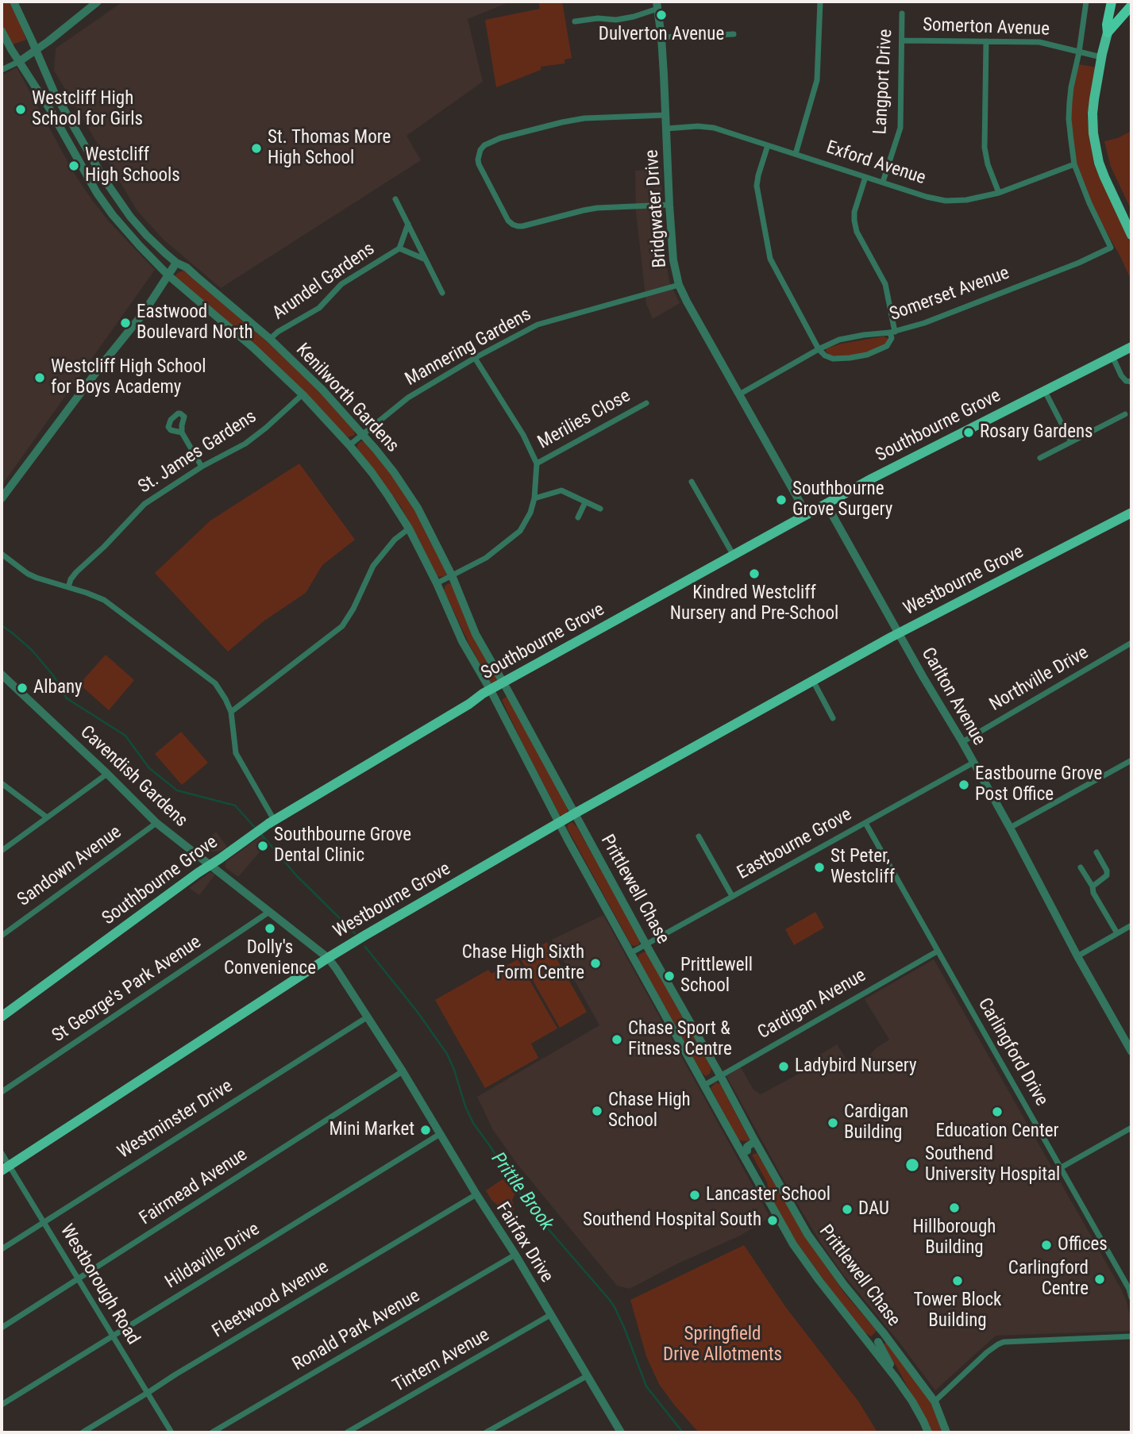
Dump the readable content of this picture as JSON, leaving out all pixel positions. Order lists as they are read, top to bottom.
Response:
{
  "streets": {
    "main road": ["Southbourne Grove", "Westbourne Grove"],
    "street": [
      "Somerton Avenue",
      "Langport Drive",
      "Exford Avenue",
      "Bridgwater Drive",
      "Arundel Gardens",
      "Somerset Avenue",
      "Mannering Gardens",
      "Kenilworth Gardens",
      "Merilies Close",
      "St. James Gardens",
      "Northville Drive",
      "Carlton Avenue",
      "Cavendish Gardens",
      "Eastbourne Grove",
      "Sandown Avenue",
      "Prittlewell Chase",
      "St George's Park Avenue",
      "Cardigan Avenue",
      "Carlingford Drive",
      "Westminster Drive",
      "Fairmead Avenue",
      "Fairfax Drive",
      "Hildaville Drive",
      "Westborough Road",
      "Fleetwood Avenue",
      "Ronald Park Avenue",
      "Tintern Avenue"
    ]
  },
  "crossings": [
    ["Somerton Avenue", "Langport Drive"],
    ["Langport Drive", "Exford Avenue"],
    ["Exford Avenue", "Bridgwater Drive"],
    ["Exford Avenue", "Somerset Avenue"],
    ["Bridgwater Drive", "Somerset Avenue"],
    ["Bridgwater Drive", "Mannering Gardens"],
    ["Bridgwater Drive", "Southbourne Grove"],
    ["Arundel Gardens", "Kenilworth Gardens"],
    ["Mannering Gardens", "Kenilworth Gardens"],
    ["Kenilworth Gardens", "Southbourne Grove"],
    ["Kenilworth Gardens", "St. James Gardens"],
    ["Kenilworth Gardens", "Westbourne Grove"],
    ["Kenilworth Gardens", "Prittlewell Chase"],
    ["Southbourne Grove", "Carlton Avenue"],
    ["Southbourne Grove", "Cavendish Gardens"],
    ["Westbourne Grove", "Carlton Avenue"],
    ["Westbourne Grove", "Cavendish Gardens"],
    ["Westbourne Grove", "Prittlewell Chase"],
    ["Westbourne Grove", "Fairfax Drive"],
    ["Westbourne Grove", "Westborough Road"],
    ["Northville Drive", "Carlton Avenue"],
    ["Carlton Avenue", "Eastbourne Grove"],
    ["Cavendish Gardens", "Sandown Avenue"],
    ["Cavendish Gardens", "St George's Park Avenue"],
    ["Cavendish Gardens", "Fairfax Drive"],
    ["Eastbourne Grove", "Prittlewell Chase"],
    ["Eastbourne Grove", "Carlingford Drive"],
    ["Prittlewell Chase", "Cardigan Avenue"],
    ["Cardigan Avenue", "Carlingford Drive"],
    ["Westminster Drive", "Fairfax Drive"],
    ["Westminster Drive", "Westborough Road"],
    ["Fairmead Avenue", "Fairfax Drive"],
    ["Fairmead Avenue", "Westborough Road"],
    ["Fairfax Drive", "Hildaville Drive"],
    ["Fairfax Drive", "Fleetwood Avenue"],
    ["Fairfax Drive", "Ronald Park Avenue"],
    ["Fairfax Drive", "Tintern Avenue"],
    ["Hildaville Drive", "Westborough Road"],
    ["Westborough Road", "Fleetwood Avenue"]
  ],
  "water": ["Prittle Brook"],
  "parks": ["Springfield Drive Allotments"],
  "places": [
    "Dulverton Avenue",
    "Westcliff High School for Girls",
    "St. Thomas More High School",
    "Westcliff High Schools",
    "Eastwood Boulevard North",
    "Westcliff High School for Boys Academy",
    "Rosary Gardens",
    "Southbourne Grove Surgery",
    "Kindred Westcliff Nursery and Pre-School",
    "Albany",
    "Eastbourne Grove Post Office",
    "Southbourne Grove Dental Clinic",
    "St Peter, Westcliff",
    "Dolly's Convenience",
    "Chase High Sixth Form Centre",
    "Prittlewell School",
    "Chase Sport & Fitness Centre",
    "Ladybird Nursery",
    "Chase High School",
    "Education Center",
    "Cardigan Building",
    "Mini Market",
    "Southend University Hospital",
    "Lancaster School",
    "Hillborough Building",
    "DAU",
    "Southend Hospital South",
    "Offices",
    "Carlingford Centre",
    "Tower Block Building"
  ]
}
